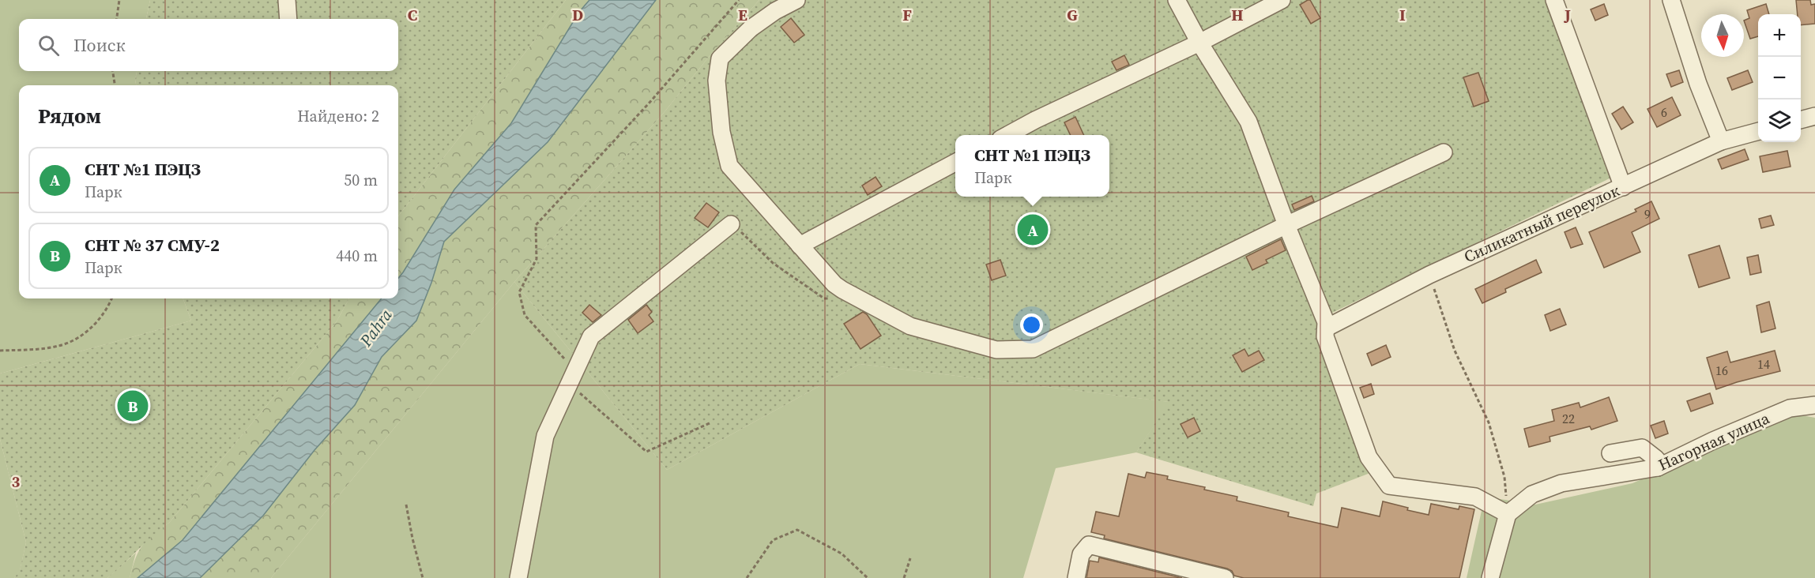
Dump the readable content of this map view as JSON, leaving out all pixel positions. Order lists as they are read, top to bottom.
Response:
{
  "streets": {
    "street": ["Силикатный переулок", "Нагорная улица"]
  },
  "water": ["Pahra"],
  "house_numbers": [
    "6",
    "9",
    "14",
    "16",
    "22"
  ],
  "north": "bottom",
  "page": {
    "map_buttons": ["+", "−"],
    "search": "Поиск",
    "heading": ["Рядом", "Найдено: 2"],
    "popup": ["СНТ №1 ПЭЦЗ", "Парк"],
    "list": [
      {
        "mark": "A",
        "name": "СНТ №1 ПЭЦЗ",
        "note": "Парк",
        "value": "50 m"
      },
      {
        "mark": "B",
        "name": "СНТ № 37 СМУ-2",
        "note": "Парк",
        "value": "440 m"
      }
    ],
    "pins": ["A", "B"]
  },
  "grid": {
    "columns": [
      "C",
      "D",
      "E",
      "F",
      "G",
      "H",
      "I",
      "J"
    ],
    "rows": ["3"]
  }
}
